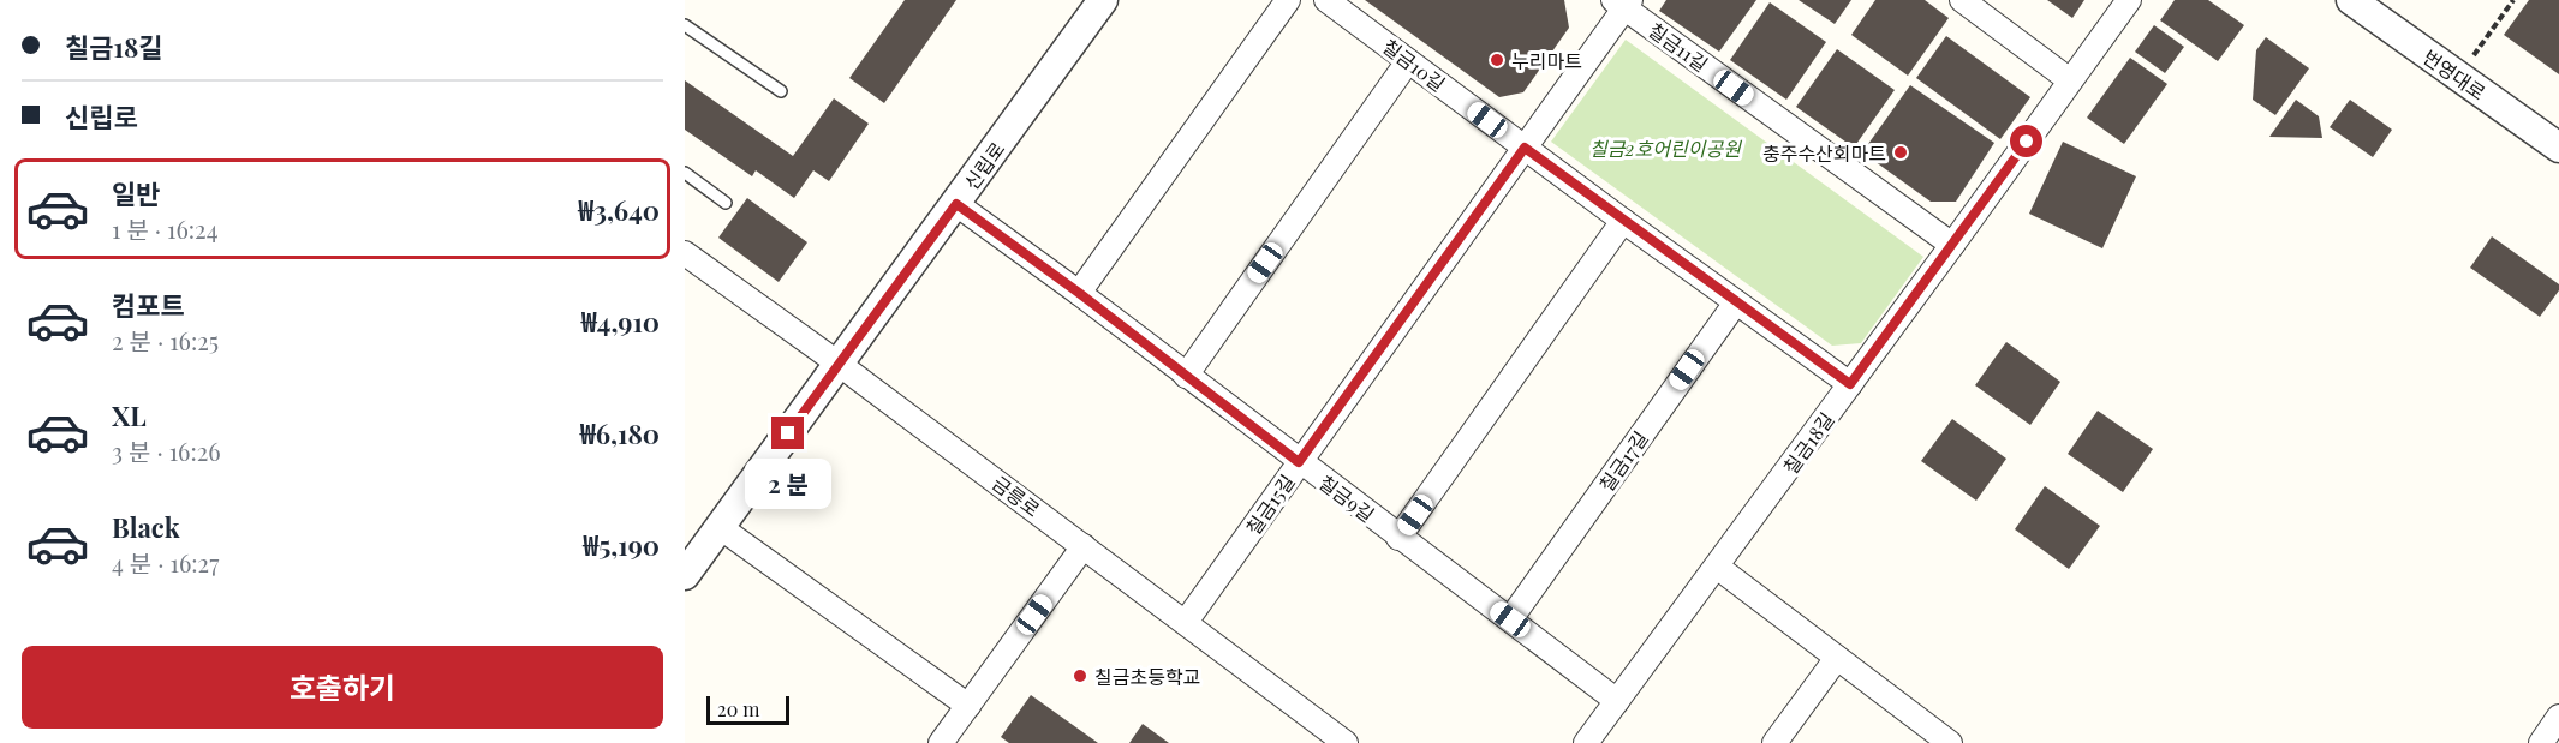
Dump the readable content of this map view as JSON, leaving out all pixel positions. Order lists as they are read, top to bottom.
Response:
{
  "streets": {
    "street": [
      "칠금11길",
      "칠금10길",
      "번영대로",
      "신립로",
      "칠금18길",
      "칠금17길",
      "금릉로",
      "칠금9길",
      "칠금15길"
    ]
  },
  "crossings": [
    ["칠금11길", "칠금18길"],
    ["칠금11길", "칠금15길"],
    ["칠금10길", "칠금18길"],
    ["칠금10길", "칠금17길"],
    ["칠금10길", "칠금15길"],
    ["신립로", "금릉로"],
    ["신립로", "칠금9길"],
    ["칠금18길", "칠금9길"],
    ["칠금17길", "칠금9길"],
    ["금릉로", "칠금15길"],
    ["칠금9길", "칠금15길"]
  ],
  "parks": ["칠금2호어린이공원"],
  "places": ["누리마트", "충주수산회마트", "칠금초등학교"],
  "scale_bar": "20 m",
  "page": {
    "banner": ["칠금18길", "신립로"],
    "list": [
      {
        "name": "일반",
        "note": "1 분 · 16:24",
        "value": "₩3,640"
      },
      {
        "name": "컴포트",
        "note": "2 분 · 16:25",
        "value": "₩4,910"
      },
      {
        "name": "XL",
        "note": "3 분 · 16:26",
        "value": "₩6,180"
      },
      {
        "name": "Black",
        "note": "4 분 · 16:27",
        "value": "₩5,190"
      }
    ],
    "bubble": "2 분",
    "buttons": "호출하기",
    "scale": "20 m"
  }
}
